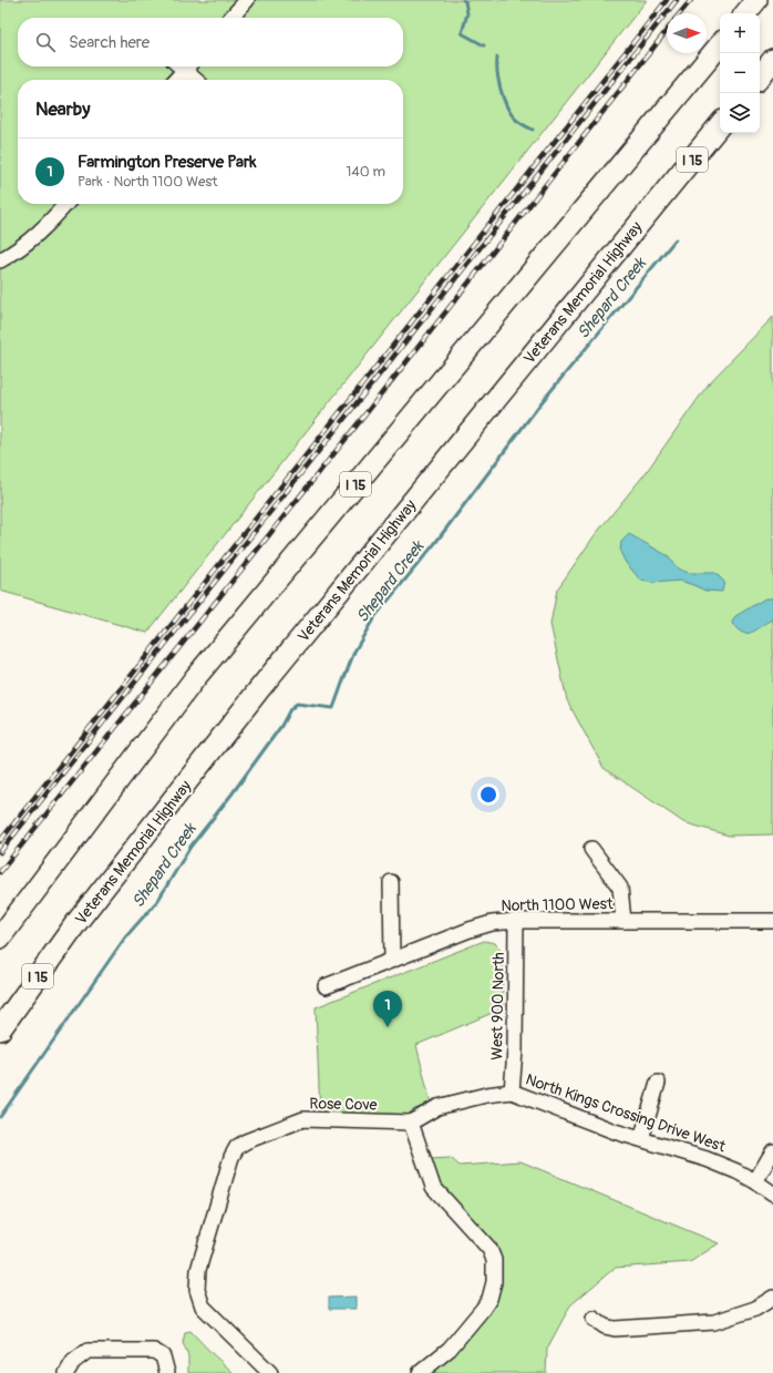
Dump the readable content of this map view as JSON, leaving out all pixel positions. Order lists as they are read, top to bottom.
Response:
{
  "streets": {
    "highway": ["I 15", "Veterans Memorial Highway"],
    "street": [
      "North 1100 West",
      "West 900 North",
      "Rose Cove",
      "North Kings Crossing Drive West"
    ]
  },
  "crossings": [
    ["North 1100 West", "West 900 North"],
    ["West 900 North", "North Kings Crossing Drive West"],
    ["Rose Cove", "North Kings Crossing Drive West"]
  ],
  "water": ["Shepard Creek"],
  "north": "right",
  "page": {
    "map_buttons": ["+", "−"],
    "search": "Search here",
    "heading": "Nearby",
    "list": [
      {
        "mark": "1",
        "name": "Farmington Preserve Park",
        "note": "Park · North 1100 West",
        "value": "140 m"
      }
    ],
    "pins": "1"
  }
}
